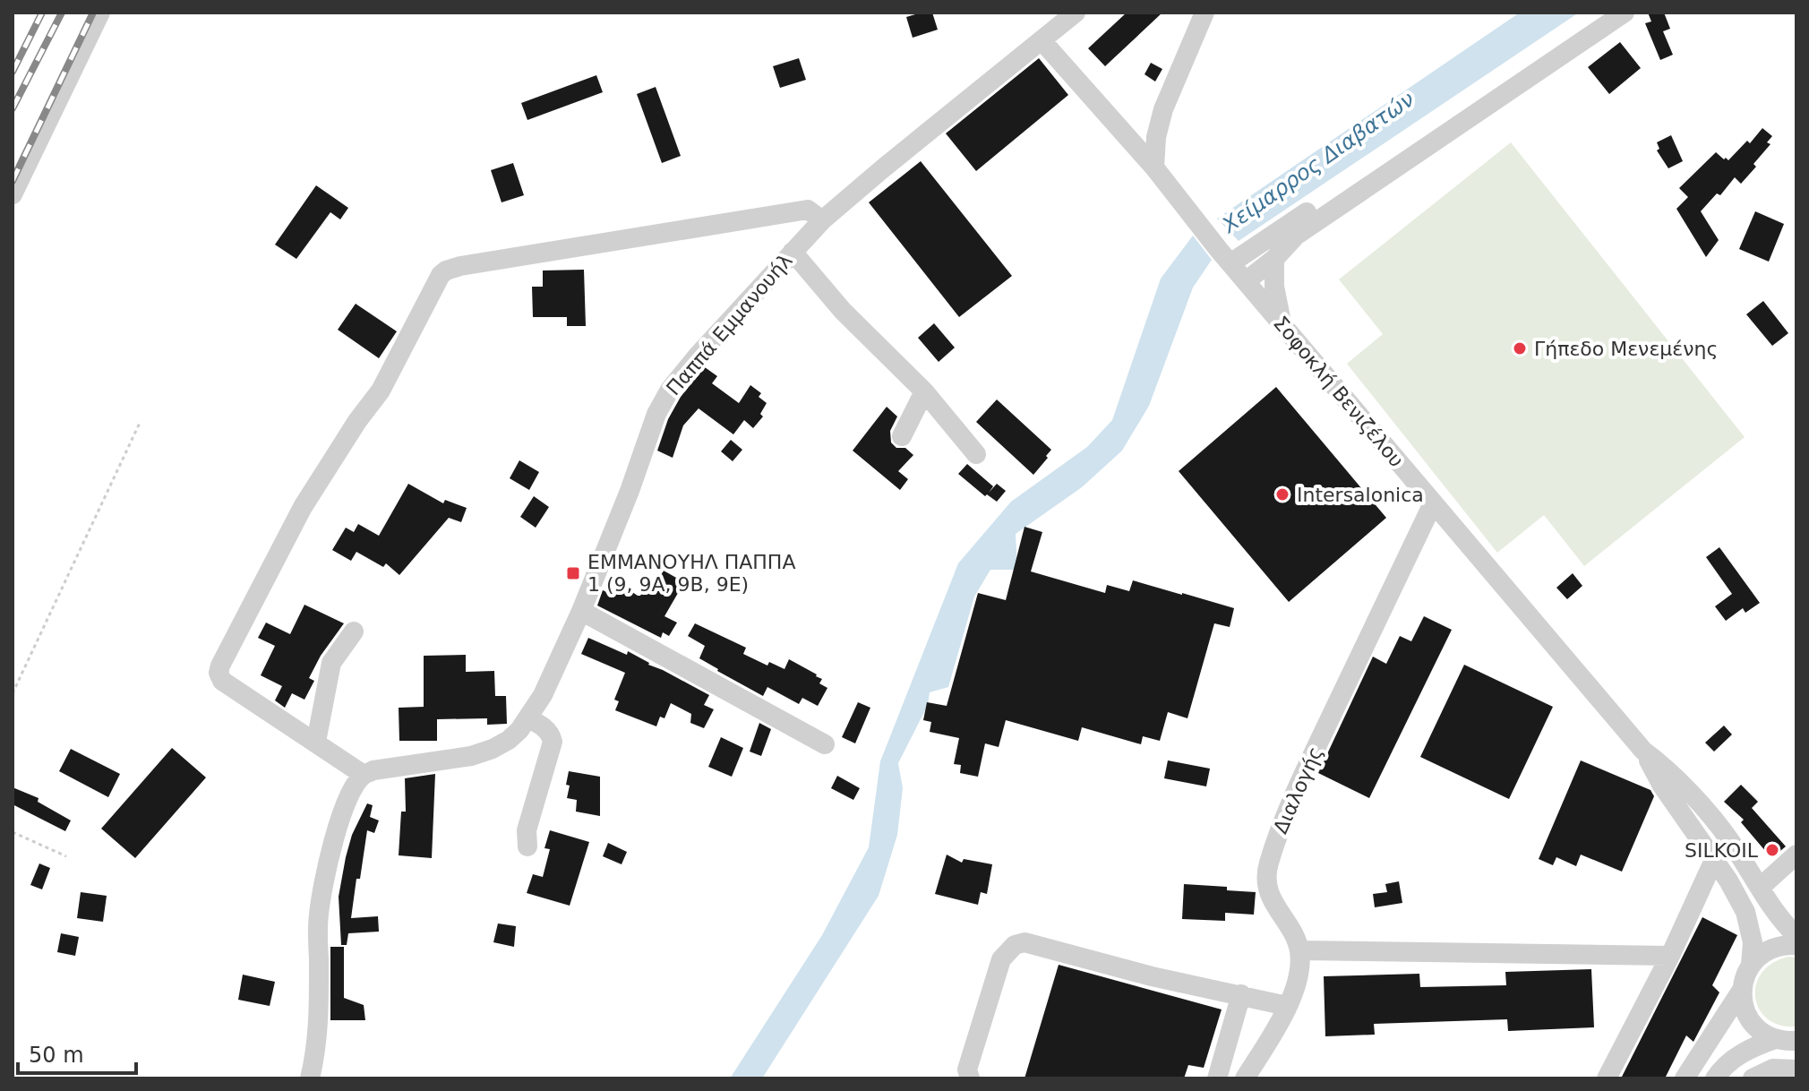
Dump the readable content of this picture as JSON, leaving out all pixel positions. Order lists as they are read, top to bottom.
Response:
{
  "streets": {
    "street": ["Παππά Εμμανουήλ", "Σοφοκλή Βενιζέλου", "Διαλογής"]
  },
  "crossings": [
    ["Παππά Εμμανουήλ", "Σοφοκλή Βενιζέλου"],
    ["Σοφοκλή Βενιζέλου", "Διαλογής"]
  ],
  "water": ["Χείμαρρος Διαβατών"],
  "places": {
    "other": ["Γήπεδο Μενεμένης", "Intersalonica", "SILKOIL"],
    "transit": ["ΕΜΜΑΝΟΥΗΛ ΠΑΠΠΑ 1 (9, 9Α, 9Β, 9Ε)"]
  },
  "scale_bar": "50 m"
}
